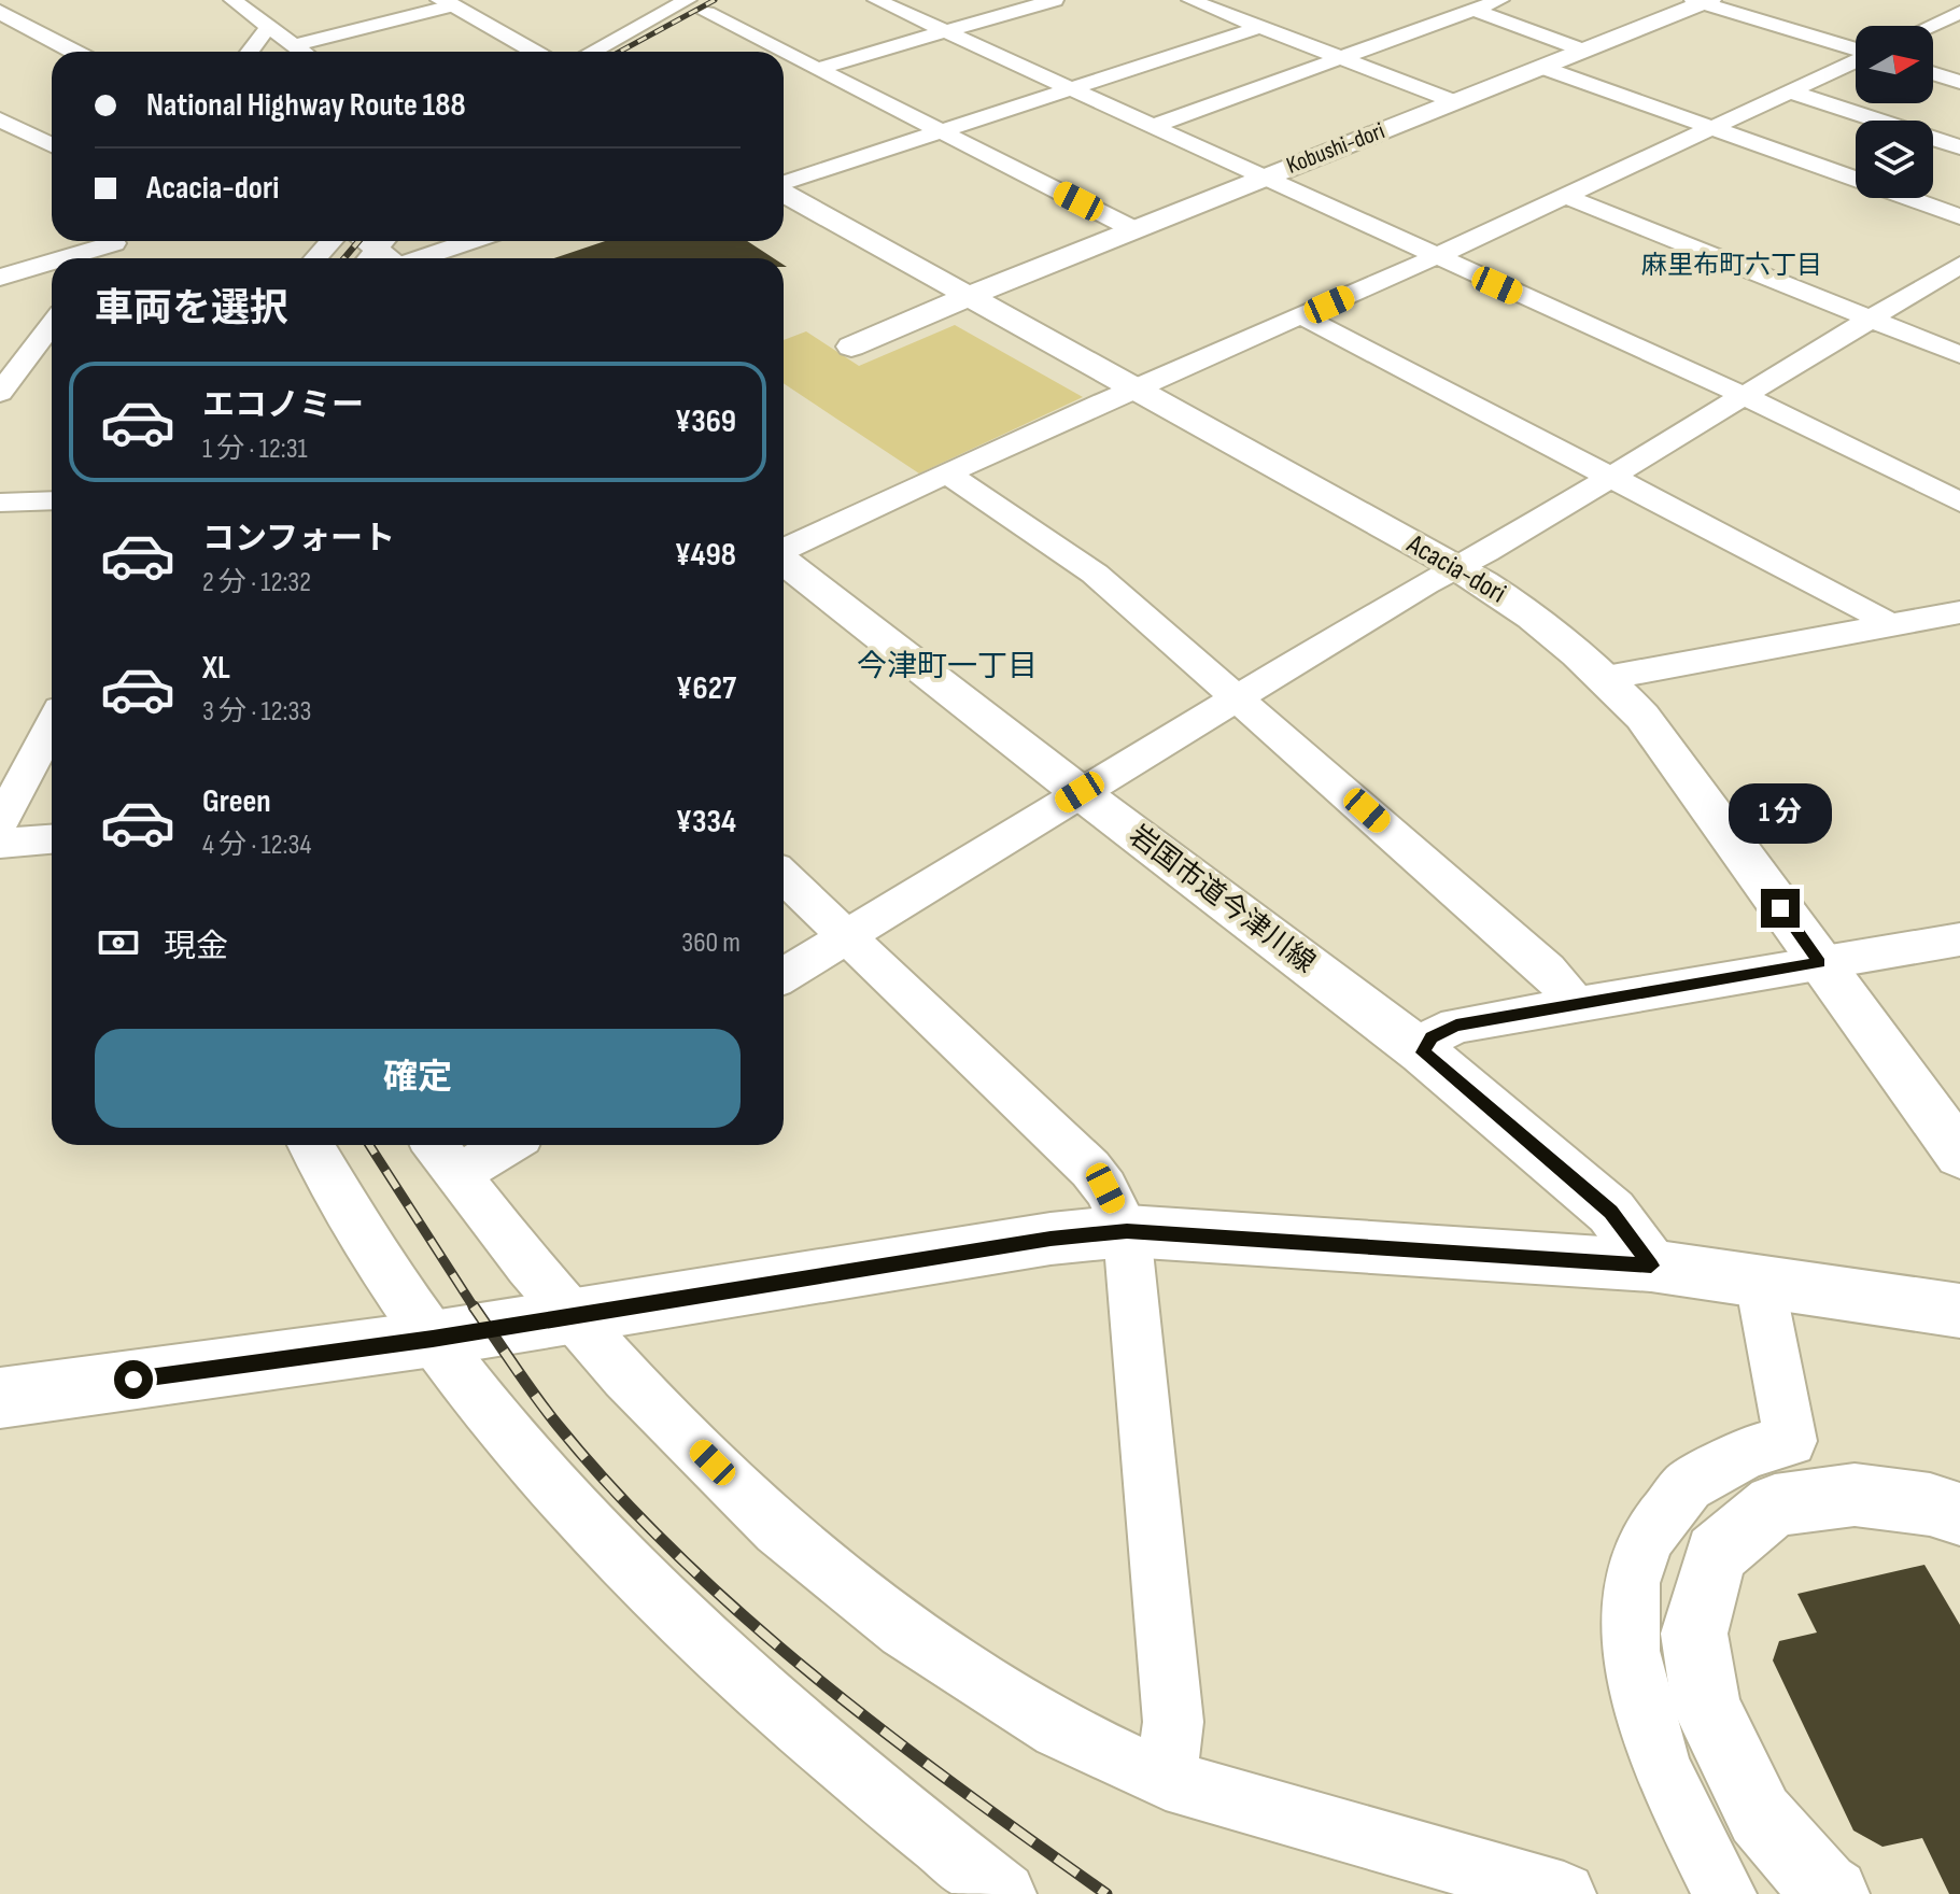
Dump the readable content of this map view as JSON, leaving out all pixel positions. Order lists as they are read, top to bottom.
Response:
{
  "streets": {
    "main road": ["Kobushi-dori", "Acacia-dori", "岩国市道今津川線"]
  },
  "crossings": [
    ["Kobushi-dori", "Acacia-dori"]
  ],
  "districts": ["麻里布町六丁目", "今津町一丁目"],
  "north": "right",
  "page": {
    "banner": ["National Highway Route 188", "Acacia-dori"],
    "heading": "車両を選択",
    "list": [
      {
        "name": "エコノミー",
        "note": "1 分 · 12:31",
        "value": "¥369"
      },
      {
        "name": "コンフォート",
        "note": "2 分 · 12:32",
        "value": "¥498"
      },
      {
        "name": "XL",
        "note": "3 分 · 12:33",
        "value": "¥627"
      },
      {
        "name": "Green",
        "note": "4 分 · 12:34",
        "value": "¥334"
      }
    ],
    "bubble": "1 分",
    "pay": ["現金", "360 m"],
    "buttons": "確定"
  }
}
